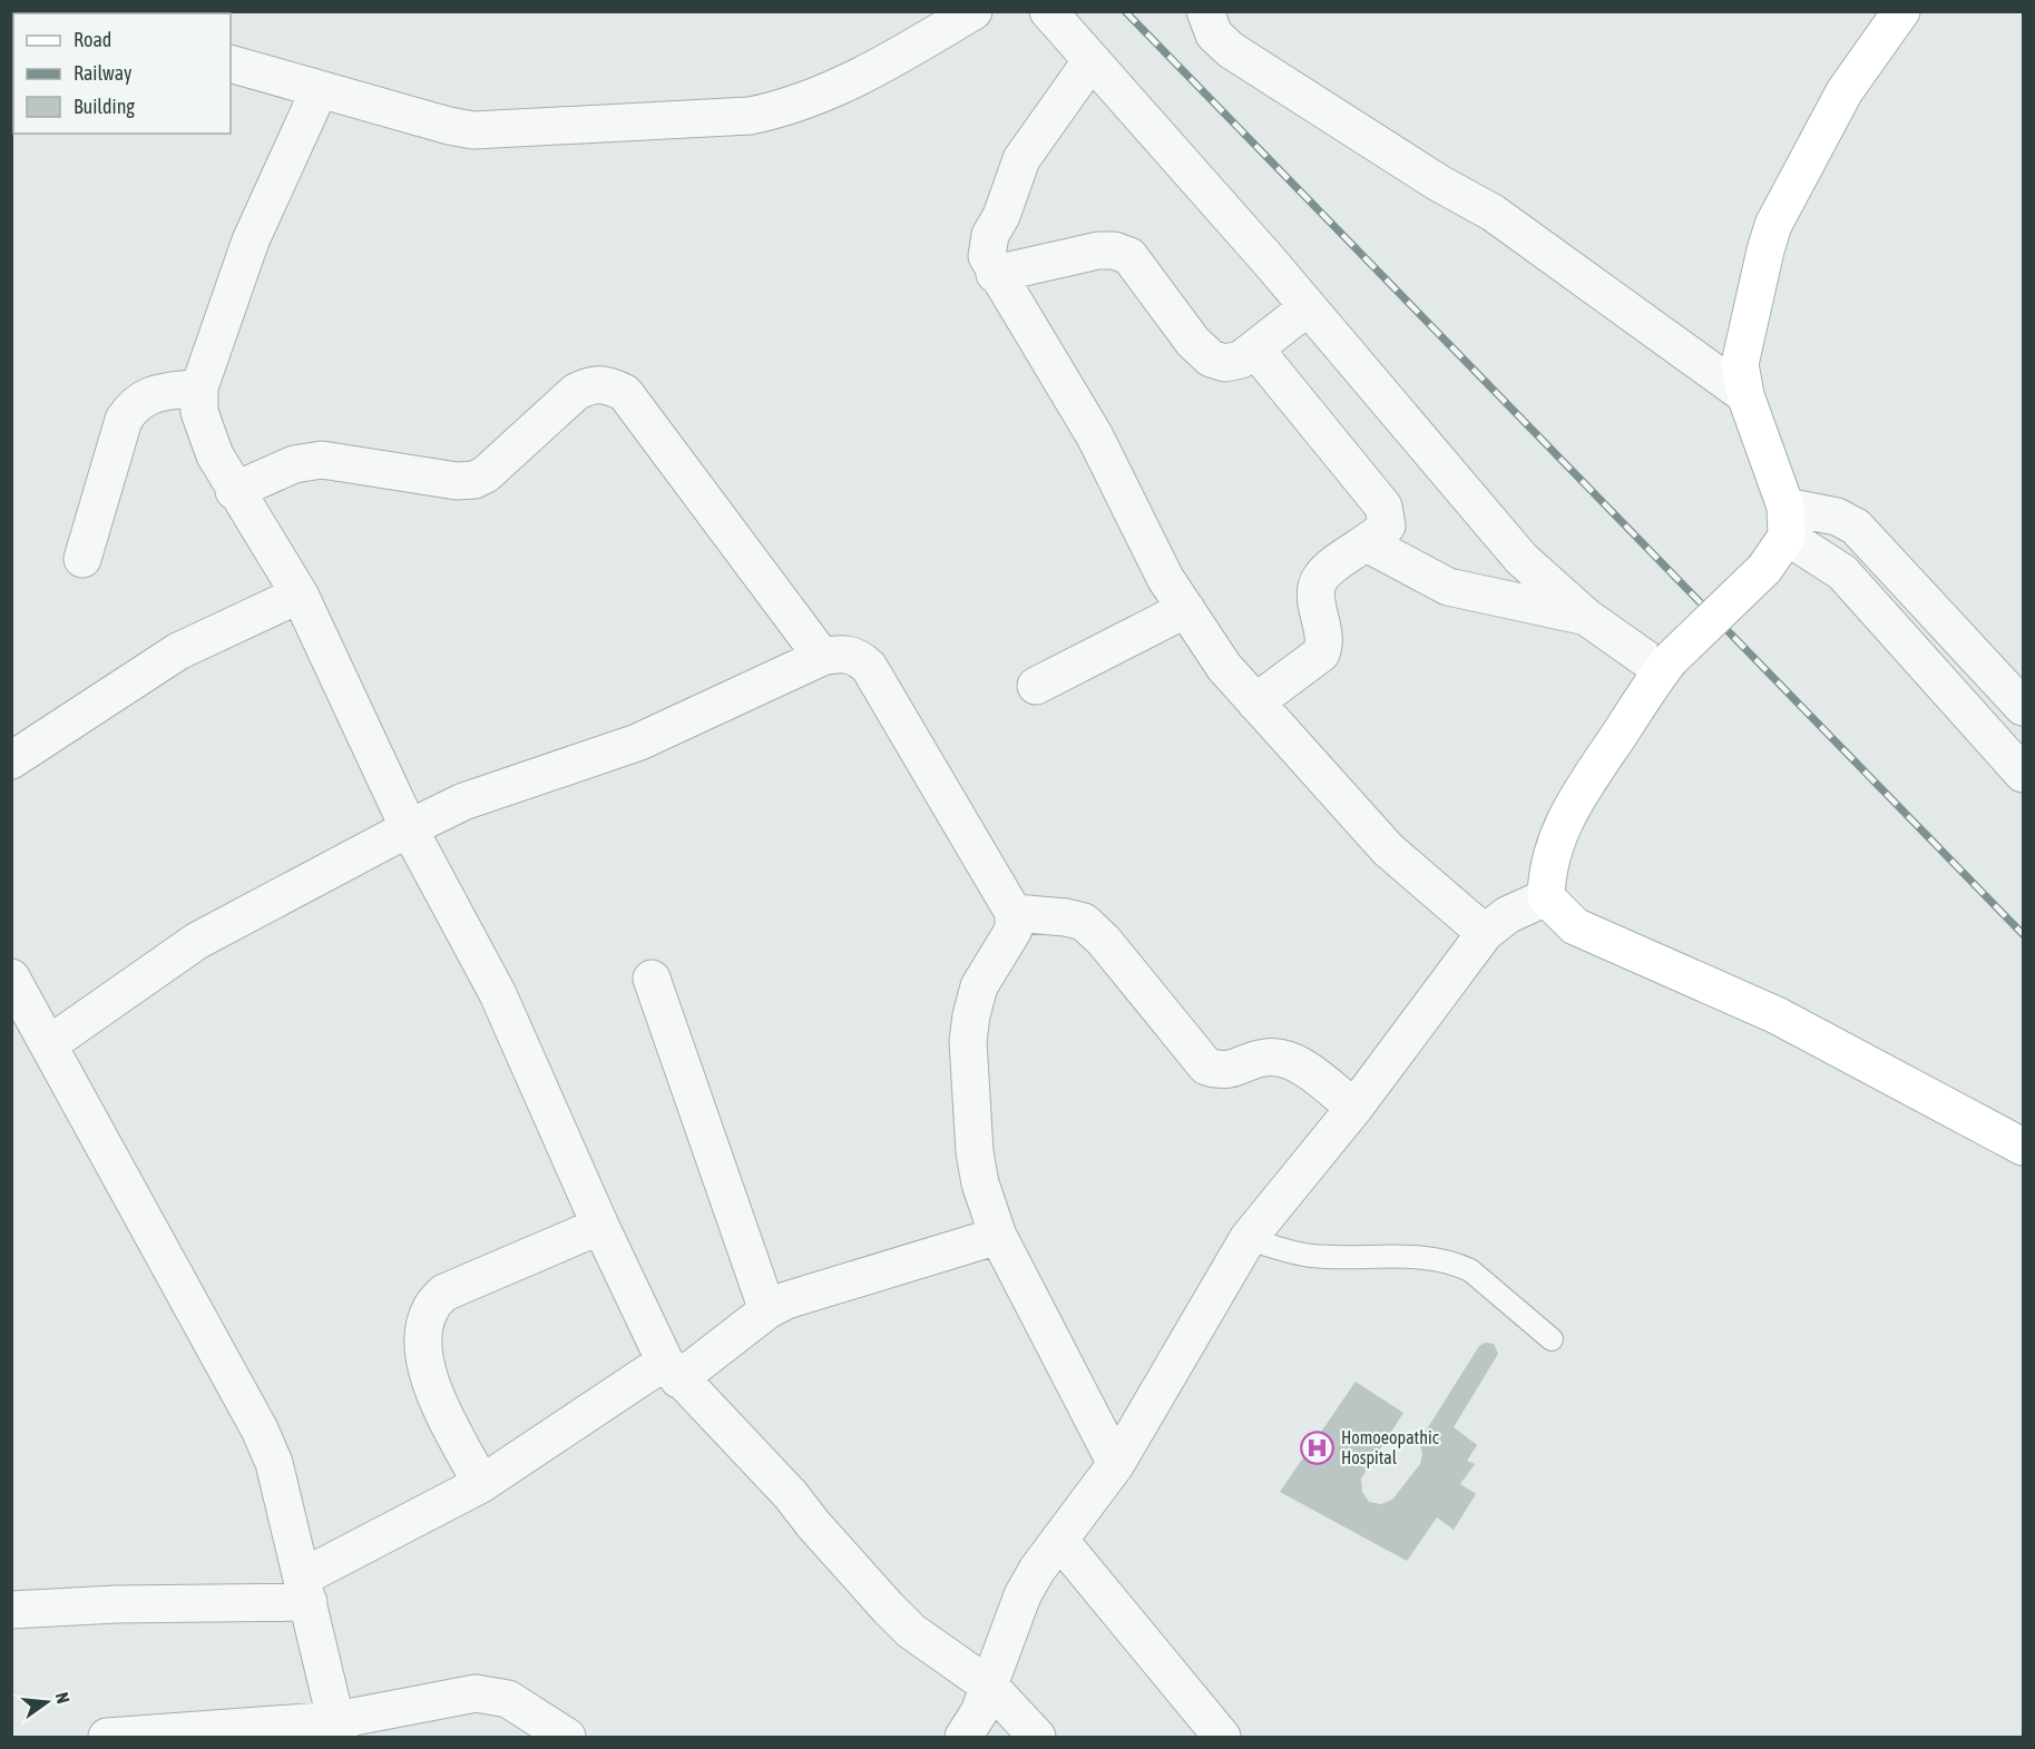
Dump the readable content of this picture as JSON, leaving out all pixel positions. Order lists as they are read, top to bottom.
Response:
{
  "places": {
    "hospital": ["Homoeopathic Hospital"]
  },
  "legend": ["Road", "Railway", "Building"],
  "north": "right"
}
